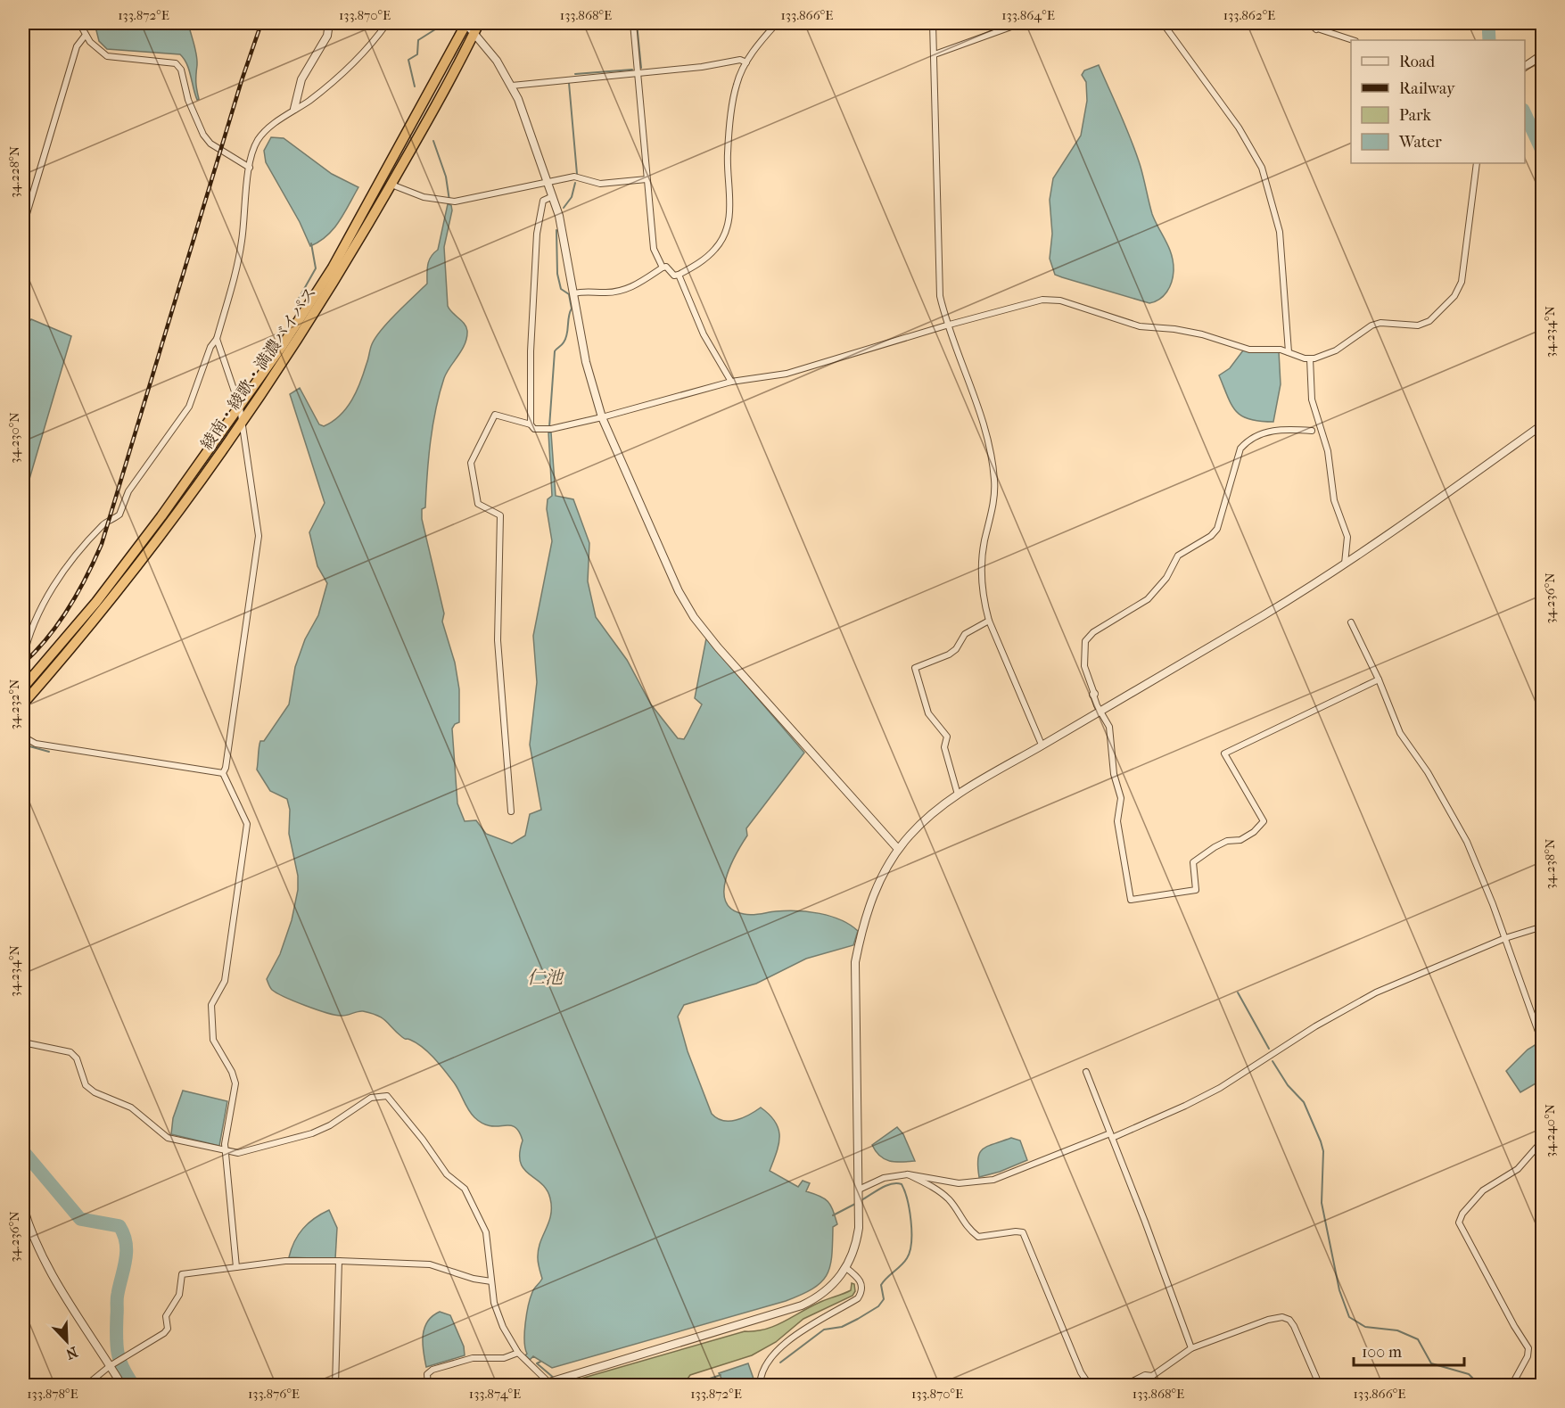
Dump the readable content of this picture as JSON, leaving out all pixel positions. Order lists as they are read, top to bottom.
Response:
{
  "streets": {
    "highway": ["綾南・綾歌・満濃バイパス"]
  },
  "water": ["仁池"],
  "legend": [
    "Road",
    "Railway",
    "Park",
    "Water"
  ],
  "scale_bar": "100 m",
  "north": "bottom right",
  "coordinates": [
    "133.872°E",
    "133.870°E",
    "133.868°E",
    "133.866°E",
    "133.864°E",
    "133.862°E",
    "34.228°N",
    "34.234°N",
    "34.230°N",
    "34.236°N",
    "34.232°N",
    "34.238°N",
    "34.240°N",
    "133.878°E",
    "133.876°E",
    "133.874°E"
  ]
}
